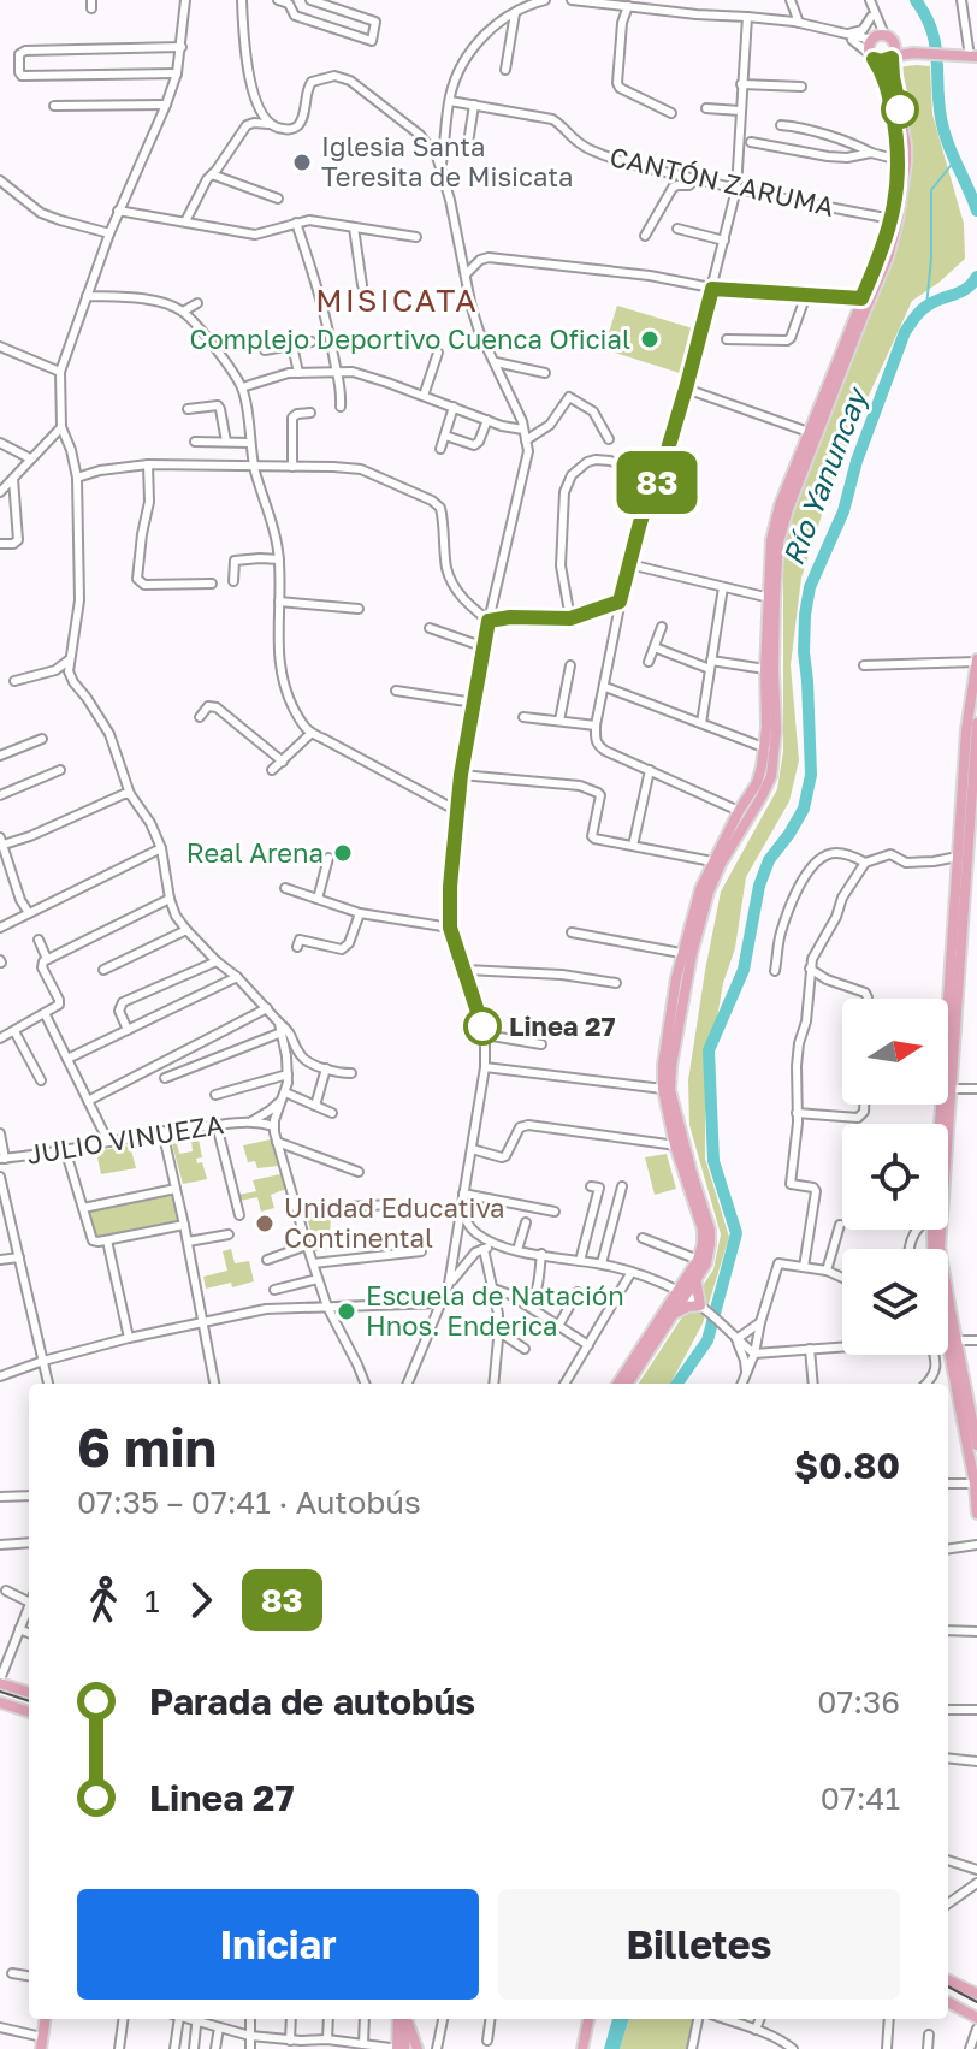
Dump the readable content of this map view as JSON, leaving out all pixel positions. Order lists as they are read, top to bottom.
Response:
{
  "streets": {
    "street": ["CANTÓN ZARUMA", "JULIO VINUEZA"]
  },
  "districts": ["MISICATA"],
  "water": ["Río Yanuncay"],
  "places": [
    "Iglesia Santa Teresita de Misicata",
    "Complejo Deportivo Cuenca Oficial",
    "Real Arena",
    "Linea 27",
    "Unidad Educativa Continental",
    "Escuela de Natación Hnos. Enderica"
  ],
  "lines": ["bus line 83"],
  "north": "right",
  "page": {
    "on_map": "83",
    "heading": ["6 min", "07:35 – 07:41 · Autobús", "$0.80"],
    "legs": ["1", "83"],
    "list": [
      {
        "name": "Parada de autobús",
        "value": "07:36"
      },
      {
        "name": "Linea 27",
        "value": "07:41"
      }
    ],
    "buttons": ["Iniciar", "Billetes"]
  }
}
